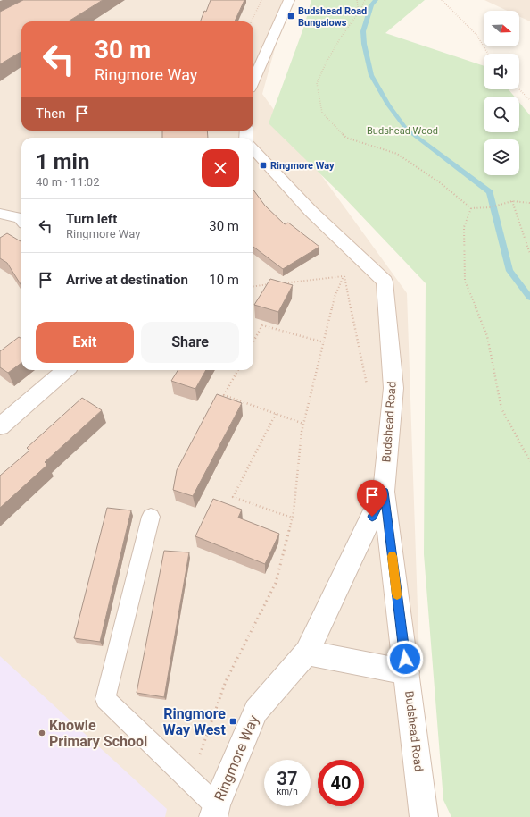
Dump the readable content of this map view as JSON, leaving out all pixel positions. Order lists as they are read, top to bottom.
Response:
{
  "streets": {
    "street": ["Budshead Road", "Ringmore Way"]
  },
  "crossings": [
    ["Budshead Road", "Ringmore Way"]
  ],
  "parks": ["Budshead Wood"],
  "places": {
    "transit": ["Budshead Road Bungalows", "Ringmore Way", "Ringmore Way West"],
    "other": ["Knowle Primary School"]
  },
  "north": "right",
  "page": {
    "turn": ["30 m", "Ringmore Way"],
    "then": "Then",
    "heading": ["1 min", "40 m · 11:02"],
    "list": [
      {
        "name": "Turn left",
        "note": "Ringmore Way",
        "value": "30 m"
      },
      {
        "name": "Arrive at destination",
        "value": "10 m"
      }
    ],
    "buttons": ["Exit", "Share"],
    "speed": "37 km/h",
    "limit": "40"
  }
}
